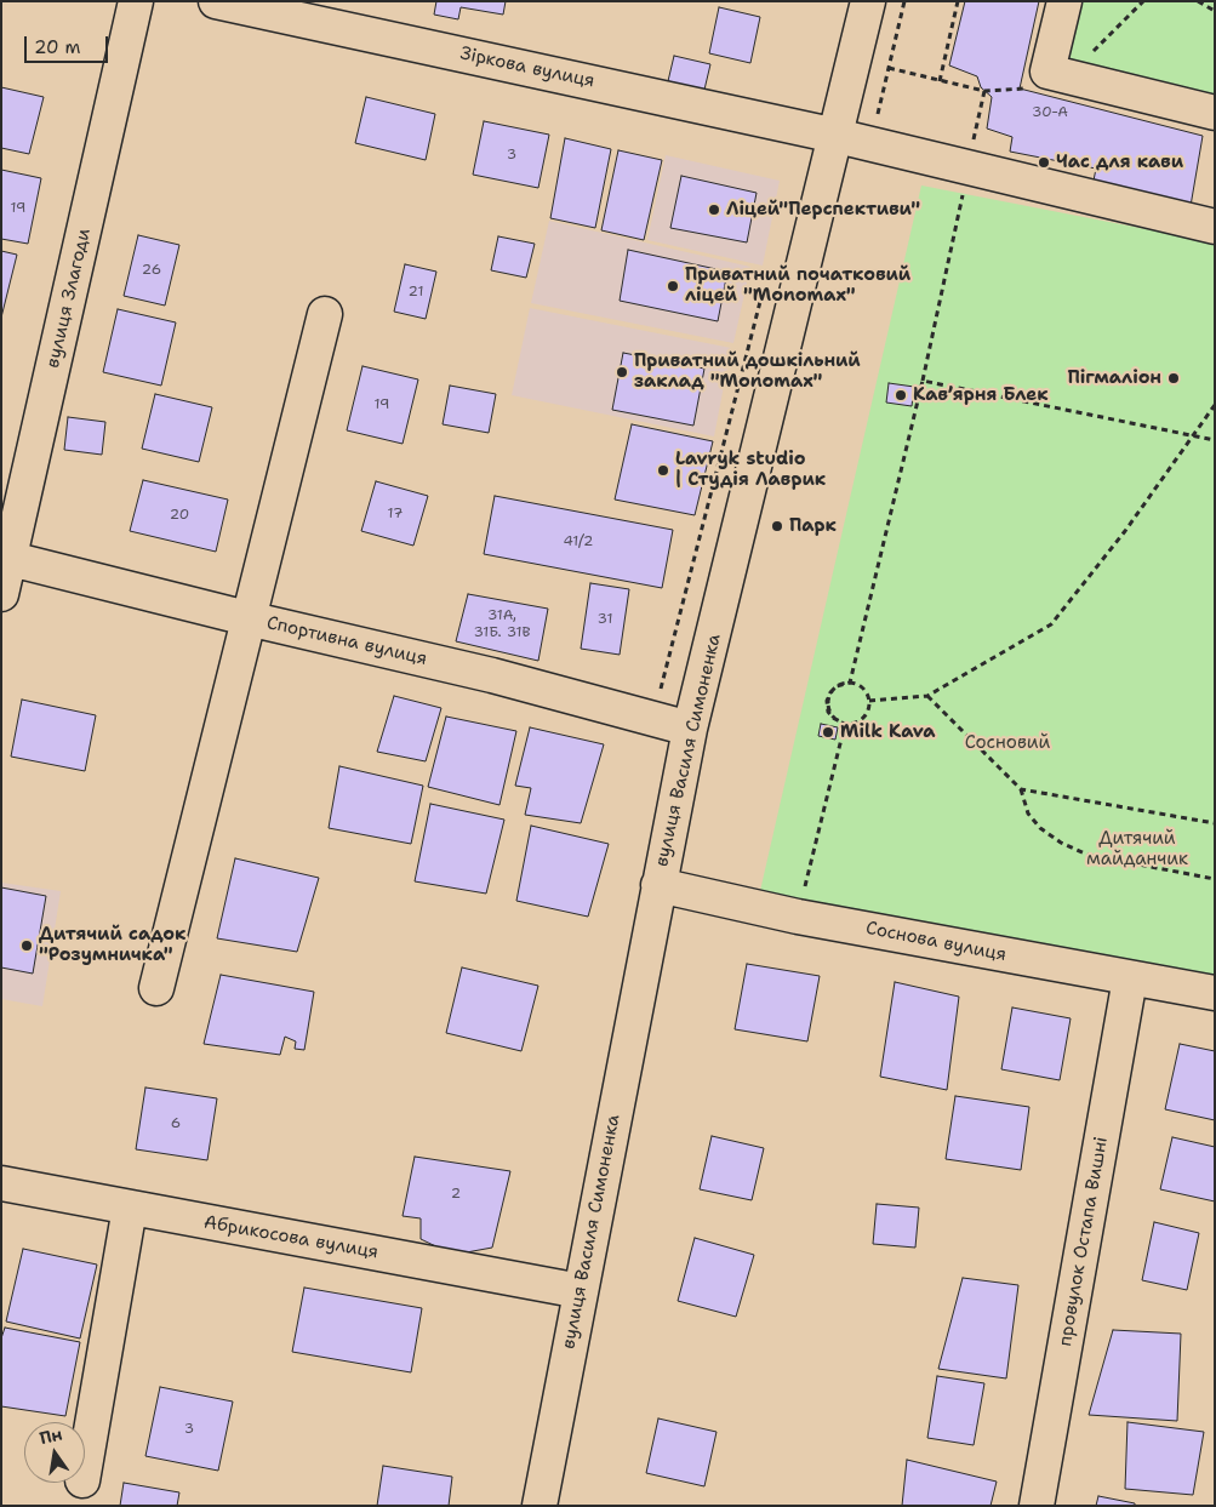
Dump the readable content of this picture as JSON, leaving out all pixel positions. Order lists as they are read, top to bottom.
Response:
{
  "streets": {
    "street": [
      "Зіркова вулиця",
      "вулиця Злагоди",
      "Спортивна вулиця",
      "вулиця Василя Симоненка",
      "Соснова вулиця",
      "Абрикосова вулиця",
      "провулок Остапа Вишні"
    ]
  },
  "crossings": [
    ["Зіркова вулиця", "вулиця Василя Симоненка"],
    ["вулиця Злагоди", "Спортивна вулиця"],
    ["Спортивна вулиця", "вулиця Василя Симоненка"],
    ["вулиця Василя Симоненка", "Соснова вулиця"],
    ["вулиця Василя Симоненка", "Абрикосова вулиця"],
    ["Соснова вулиця", "провулок Остапа Вишні"]
  ],
  "parks": ["Сосновий", "Дитячий майданчик"],
  "places": [
    "Час для кави",
    "Ліцей\"Перспективи\"",
    "Приватний початковий ліцей \"Monomax\"",
    "Приватний дошкільний заклад \"Monomax\"",
    "Пігмаліон",
    "Кавʼярня Блек",
    "Lavryk studio | Студія Лаврик",
    "Парк",
    "Milk Kava",
    "Дитячий садок \"Розумничка\""
  ],
  "house_numbers": [
    "30-А",
    "3",
    "19",
    "26",
    "21",
    "19",
    "17",
    "20",
    "41/2",
    "31А, 31Б. 31В",
    "31",
    "6",
    "2",
    "3"
  ],
  "scale_bar": "20 m",
  "north": "top"
}
